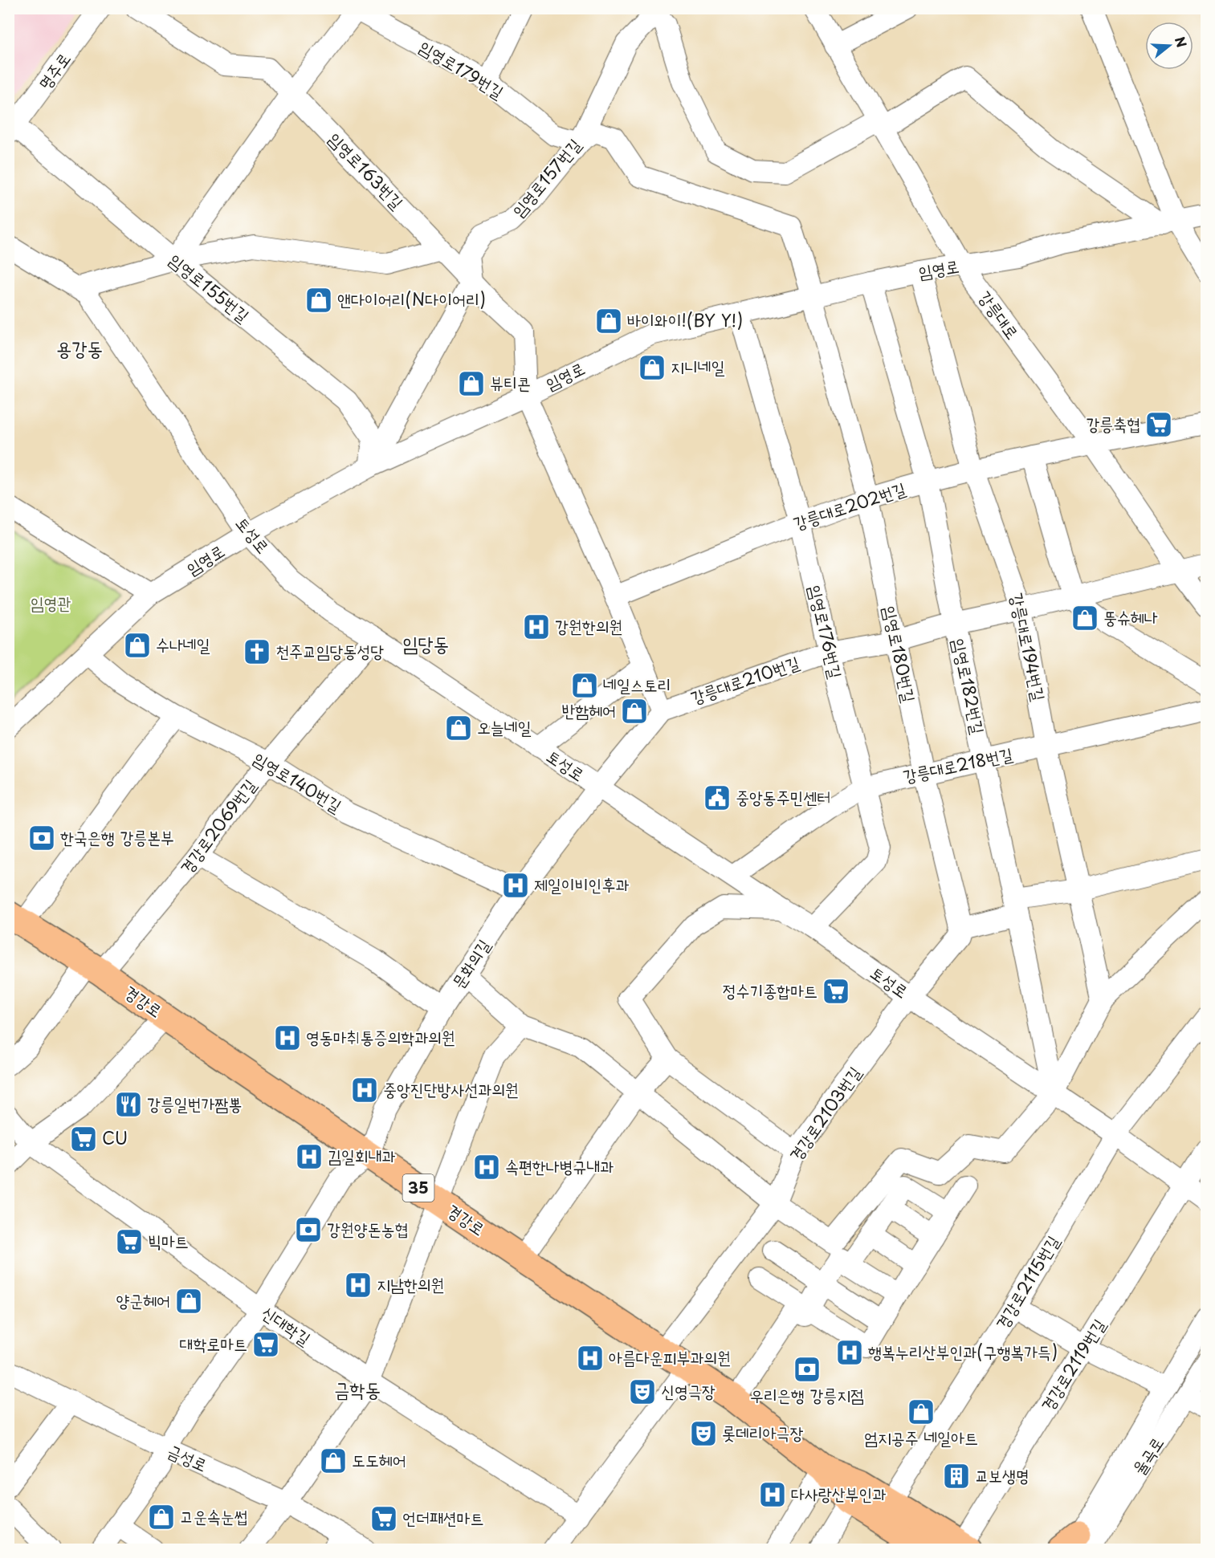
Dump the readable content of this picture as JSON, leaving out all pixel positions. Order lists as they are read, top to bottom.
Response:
{
  "streets": {
    "main road": ["경강로", "35"],
    "street": [
      "임영로179번길",
      "명주로",
      "임영로163번길",
      "임영로157번길",
      "임영로",
      "임영로155번길",
      "강릉대로",
      "강릉대로202번길",
      "토성로",
      "임영로176번길",
      "강릉대로194번길",
      "임영로180번길",
      "강릉대로210번길",
      "임영로182번길",
      "강릉대로218번길",
      "임영로140번길",
      "경강로2069번길",
      "문화의길",
      "경강로2103번길",
      "경강로2115번길",
      "신대학길",
      "경강로2119번길",
      "율곡로",
      "금성로"
    ]
  },
  "crossings": [
    ["임영로179번길", "임영로163번길"],
    ["임영로179번길", "임영로157번길"],
    ["임영로179번길", "임영로155번길"],
    ["명주로", "임영로155번길"],
    ["임영로163번길", "임영로157번길"],
    ["임영로163번길", "임영로"],
    ["임영로", "임영로155번길"],
    ["임영로", "강릉대로"],
    ["임영로", "토성로"],
    ["임영로", "임영로176번길"],
    ["임영로", "강릉대로194번길"],
    ["임영로", "임영로180번길"],
    ["임영로", "임영로182번길"],
    ["임영로", "임영로140번길"],
    ["강릉대로", "강릉대로202번길"],
    ["강릉대로", "강릉대로210번길"],
    ["강릉대로202번길", "임영로176번길"],
    ["강릉대로202번길", "강릉대로194번길"],
    ["강릉대로202번길", "임영로180번길"],
    ["강릉대로202번길", "임영로182번길"],
    ["토성로", "임영로176번길"],
    ["토성로", "임영로182번길"],
    ["토성로", "강릉대로218번길"],
    ["토성로", "경강로2069번길"],
    ["토성로", "문화의길"],
    ["토성로", "경강로2103번길"],
    ["토성로", "경강로2115번길"],
    ["토성로", "경강로2119번길"],
    ["임영로176번길", "강릉대로210번길"],
    ["임영로176번길", "강릉대로218번길"],
    ["강릉대로194번길", "강릉대로210번길"],
    ["강릉대로194번길", "강릉대로218번길"],
    ["임영로180번길", "강릉대로210번길"],
    ["임영로180번길", "강릉대로218번길"],
    ["강릉대로210번길", "임영로182번길"],
    ["임영로182번길", "강릉대로218번길"],
    ["임영로140번길", "경강로2069번길"],
    ["임영로140번길", "문화의길"],
    ["경강로2069번길", "경강로"],
    ["문화의길", "경강로"],
    ["경강로", "경강로2103번길"],
    ["경강로", "경강로2115번길"],
    ["경강로", "경강로2119번길"]
  ],
  "districts": ["용강동", "임당동", "금학동"],
  "parks": ["임영관"],
  "places": {
    "shop": [
      "앤다이어리(N다이어리)",
      "바이와이!(BY Y!)",
      "지니네일",
      "뷰티콘",
      "뚱슈헤나",
      "수나네일",
      "네일스토리",
      "반함헤어",
      "오늘네일",
      "양군헤어",
      "엄지공주 네일아트",
      "도도헤어",
      "고운속눈썹"
    ],
    "supermarket": [
      "강릉축협",
      "정수기종합마트",
      "CU",
      "빅마트",
      "대학로마트",
      "언더패션마트"
    ],
    "hospital": [
      "강원한의원",
      "제일이비인후과",
      "영동마취통증의학과의원",
      "중앙진단방사선과의원",
      "김일회내과",
      "속편한나병규내과",
      "지남한의원",
      "행복누리산부인과(구행복가득)",
      "아름다운피부과의원",
      "다사랑산부인과"
    ],
    "church": ["천주교임당동성당"],
    "public building": ["중앙동주민센터"],
    "bank": ["한국은행 강릉본부", "강원양돈농협", "우리은행 강릉지점"],
    "restaurant": ["강릉일번가짬뽕"],
    "theatre": ["신영극장", "롯데리아극장"],
    "building": ["교보생명"]
  },
  "north": "right"
}
